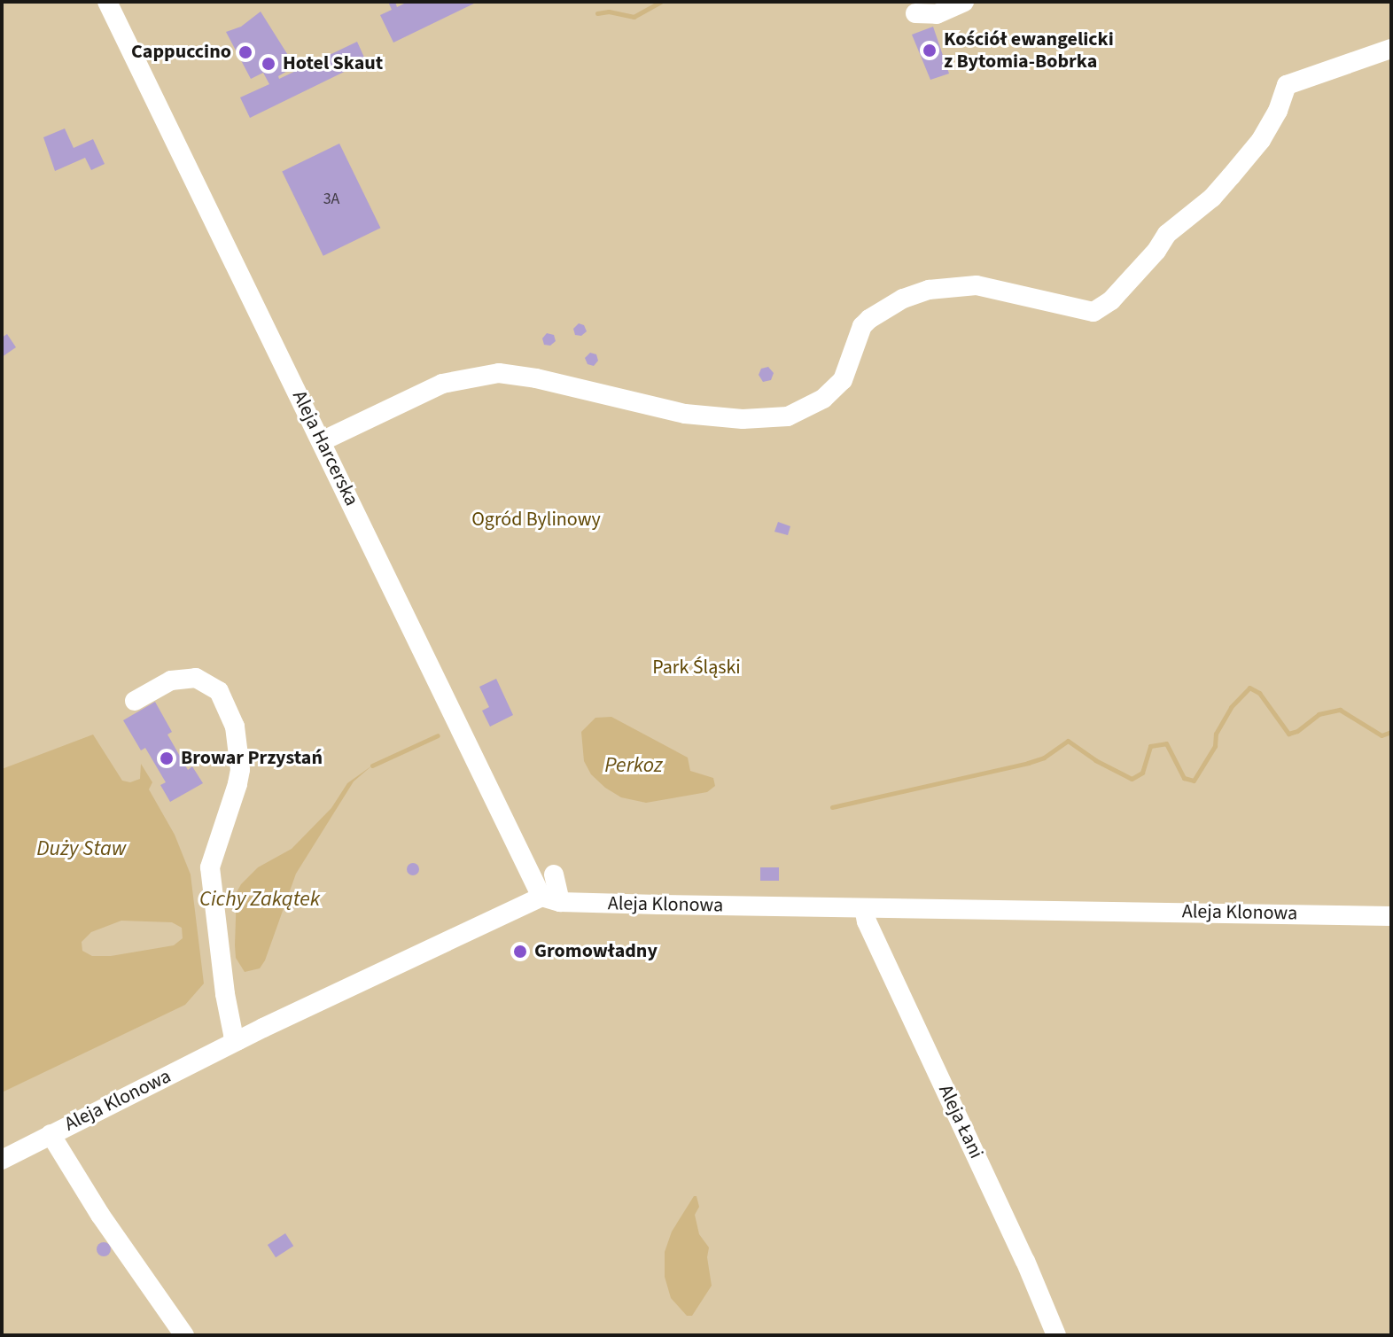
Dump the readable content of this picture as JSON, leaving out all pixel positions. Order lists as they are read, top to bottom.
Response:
{
  "streets": {
    "street": ["Aleja Harcerska", "Aleja Klonowa", "Aleja Łani"]
  },
  "crossings": [
    ["Aleja Harcerska", "Aleja Klonowa"],
    ["Aleja Klonowa", "Aleja Łani"]
  ],
  "water": ["Perkoz", "Duży Staw", "Cichy Zakątek"],
  "parks": ["Ogród Bylinowy", "Park Śląski"],
  "places": [
    "Kościół ewangelicki z Bytomia-Bobrka",
    "Cappuccino",
    "Hotel Skaut",
    "Browar Przystań",
    "Gromowładny"
  ],
  "house_numbers": ["3A"]
}
